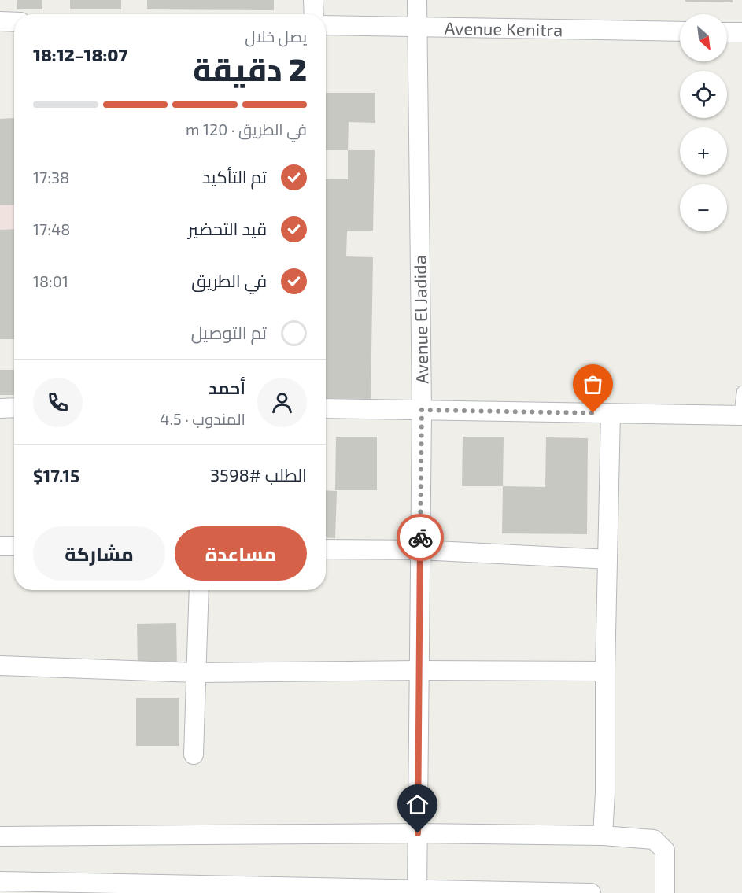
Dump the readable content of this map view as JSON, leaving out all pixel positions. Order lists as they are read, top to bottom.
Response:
{
  "streets": {
    "street": ["Avenue Kenitra", "Avenue El Jadida"]
  },
  "crossings": [
    ["Avenue Kenitra", "Avenue El Jadida"]
  ],
  "north": "bottom right",
  "page": {
    "map_buttons": ["+", "−"],
    "heading": ["2 دقيقة", "يصل خلال", "18:07–18:12"],
    "panel": [
      "أحمد",
      "المندوب · 4.5",
      "الطلب #3598",
      "$17.15"
    ],
    "bar": "في الطريق · 120 m",
    "list": [
      ["تم التأكيد", "17:38"],
      ["قيد التحضير", "17:48"],
      ["في الطريق", "18:01"],
      "تم التوصيل"
    ],
    "buttons": ["مساعدة", "مشاركة"]
  }
}
